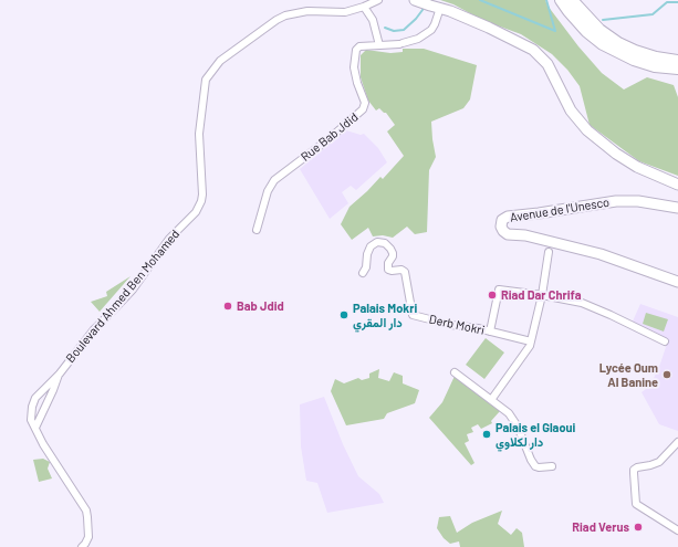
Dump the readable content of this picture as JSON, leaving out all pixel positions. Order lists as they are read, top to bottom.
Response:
{
  "streets": {
    "main road": ["Avenue de l'Unesco"],
    "street": ["Rue Bab Jdid", "Boulevard Ahmed Ben Mohamed", "Derb Mokri"]
  },
  "places": [
    "Riad Dar Chrifa",
    "Bab Jdid",
    "Palais Mokri دار المقري",
    "Lycée Oum Al Banine",
    "Palais el Glaoui دار لكلاوي",
    "Riad Verus"
  ]
}
